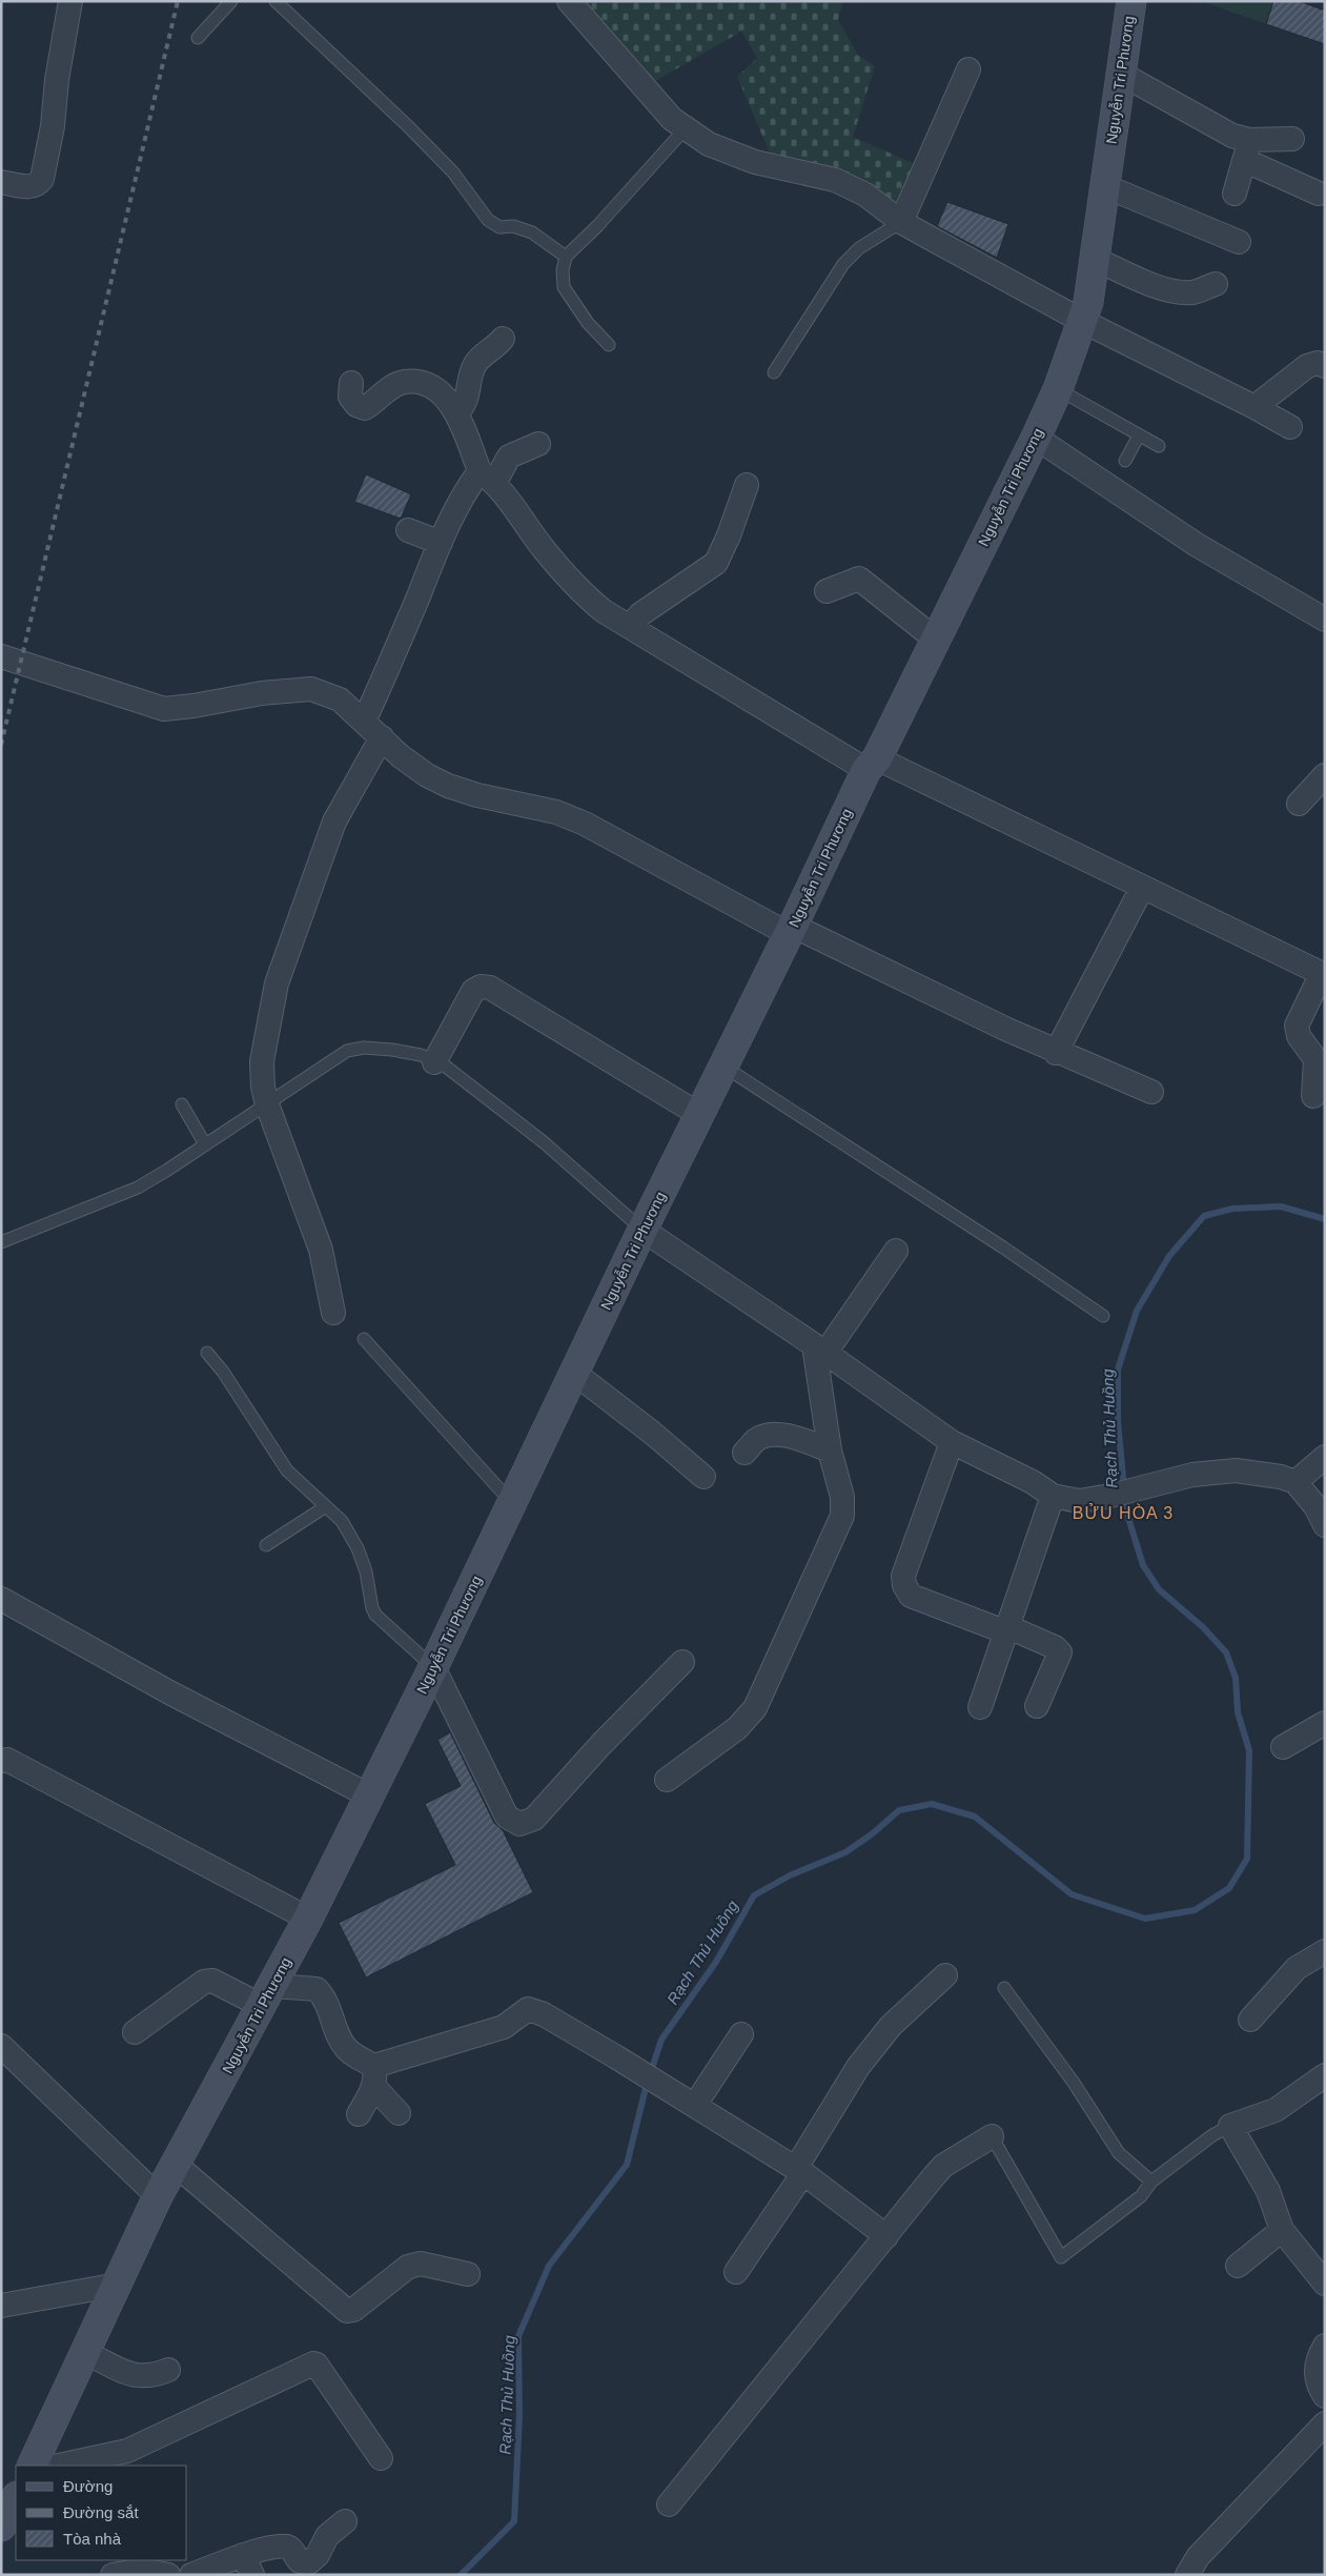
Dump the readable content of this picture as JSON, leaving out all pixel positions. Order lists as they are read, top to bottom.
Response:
{
  "streets": {
    "main road": ["Nguyễn Tri Phương"]
  },
  "districts": ["BỬU HÒA 3"],
  "water": ["Rạch Thủ Huồng"],
  "legend": ["Đường", "Đường sắt", "Tòa nhà"]
}
